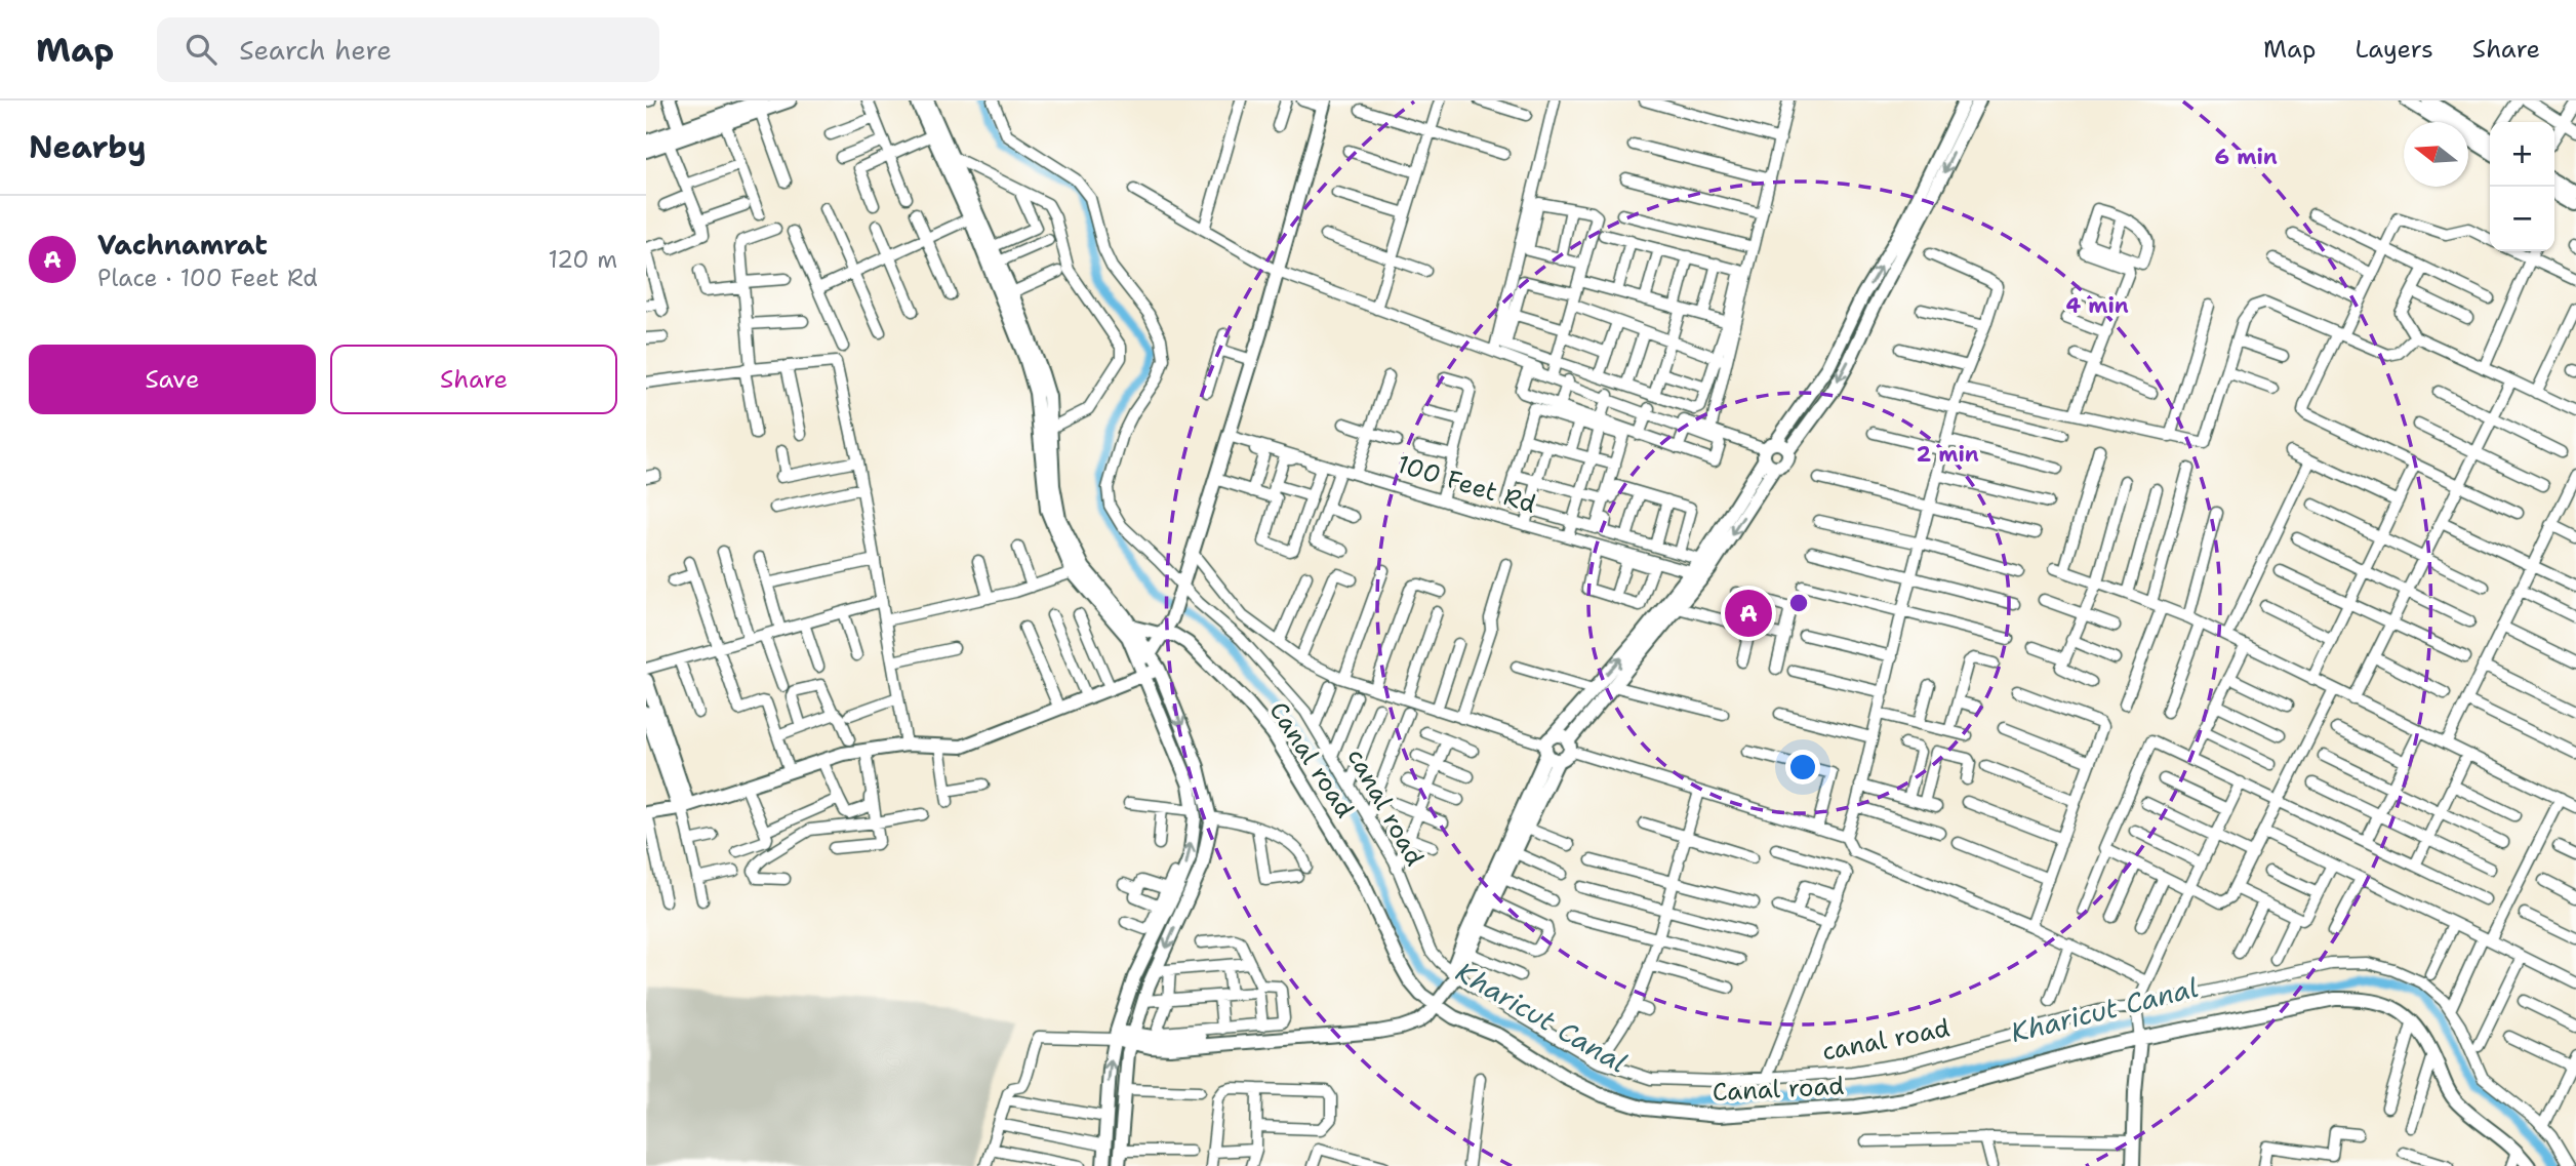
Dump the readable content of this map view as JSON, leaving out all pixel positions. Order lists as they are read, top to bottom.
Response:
{
  "streets": {
    "street": ["100 Feet Rd", "Canal road", "canal road"]
  },
  "water": ["Kharicut Canal"],
  "north": "left",
  "page": {
    "header": "Map",
    "search": "Search here",
    "nav": ["Map", "Layers", "Share"],
    "heading": "Nearby",
    "map_buttons": ["+", "−"],
    "list": [
      {
        "mark": "A",
        "name": "Vachnamrat",
        "note": "Place · 100 Feet Rd",
        "value": "120 m"
      }
    ],
    "buttons": ["Save", "Share"],
    "pins": "A"
  },
  "rings": ["6 min", "4 min", "2 min"]
}
